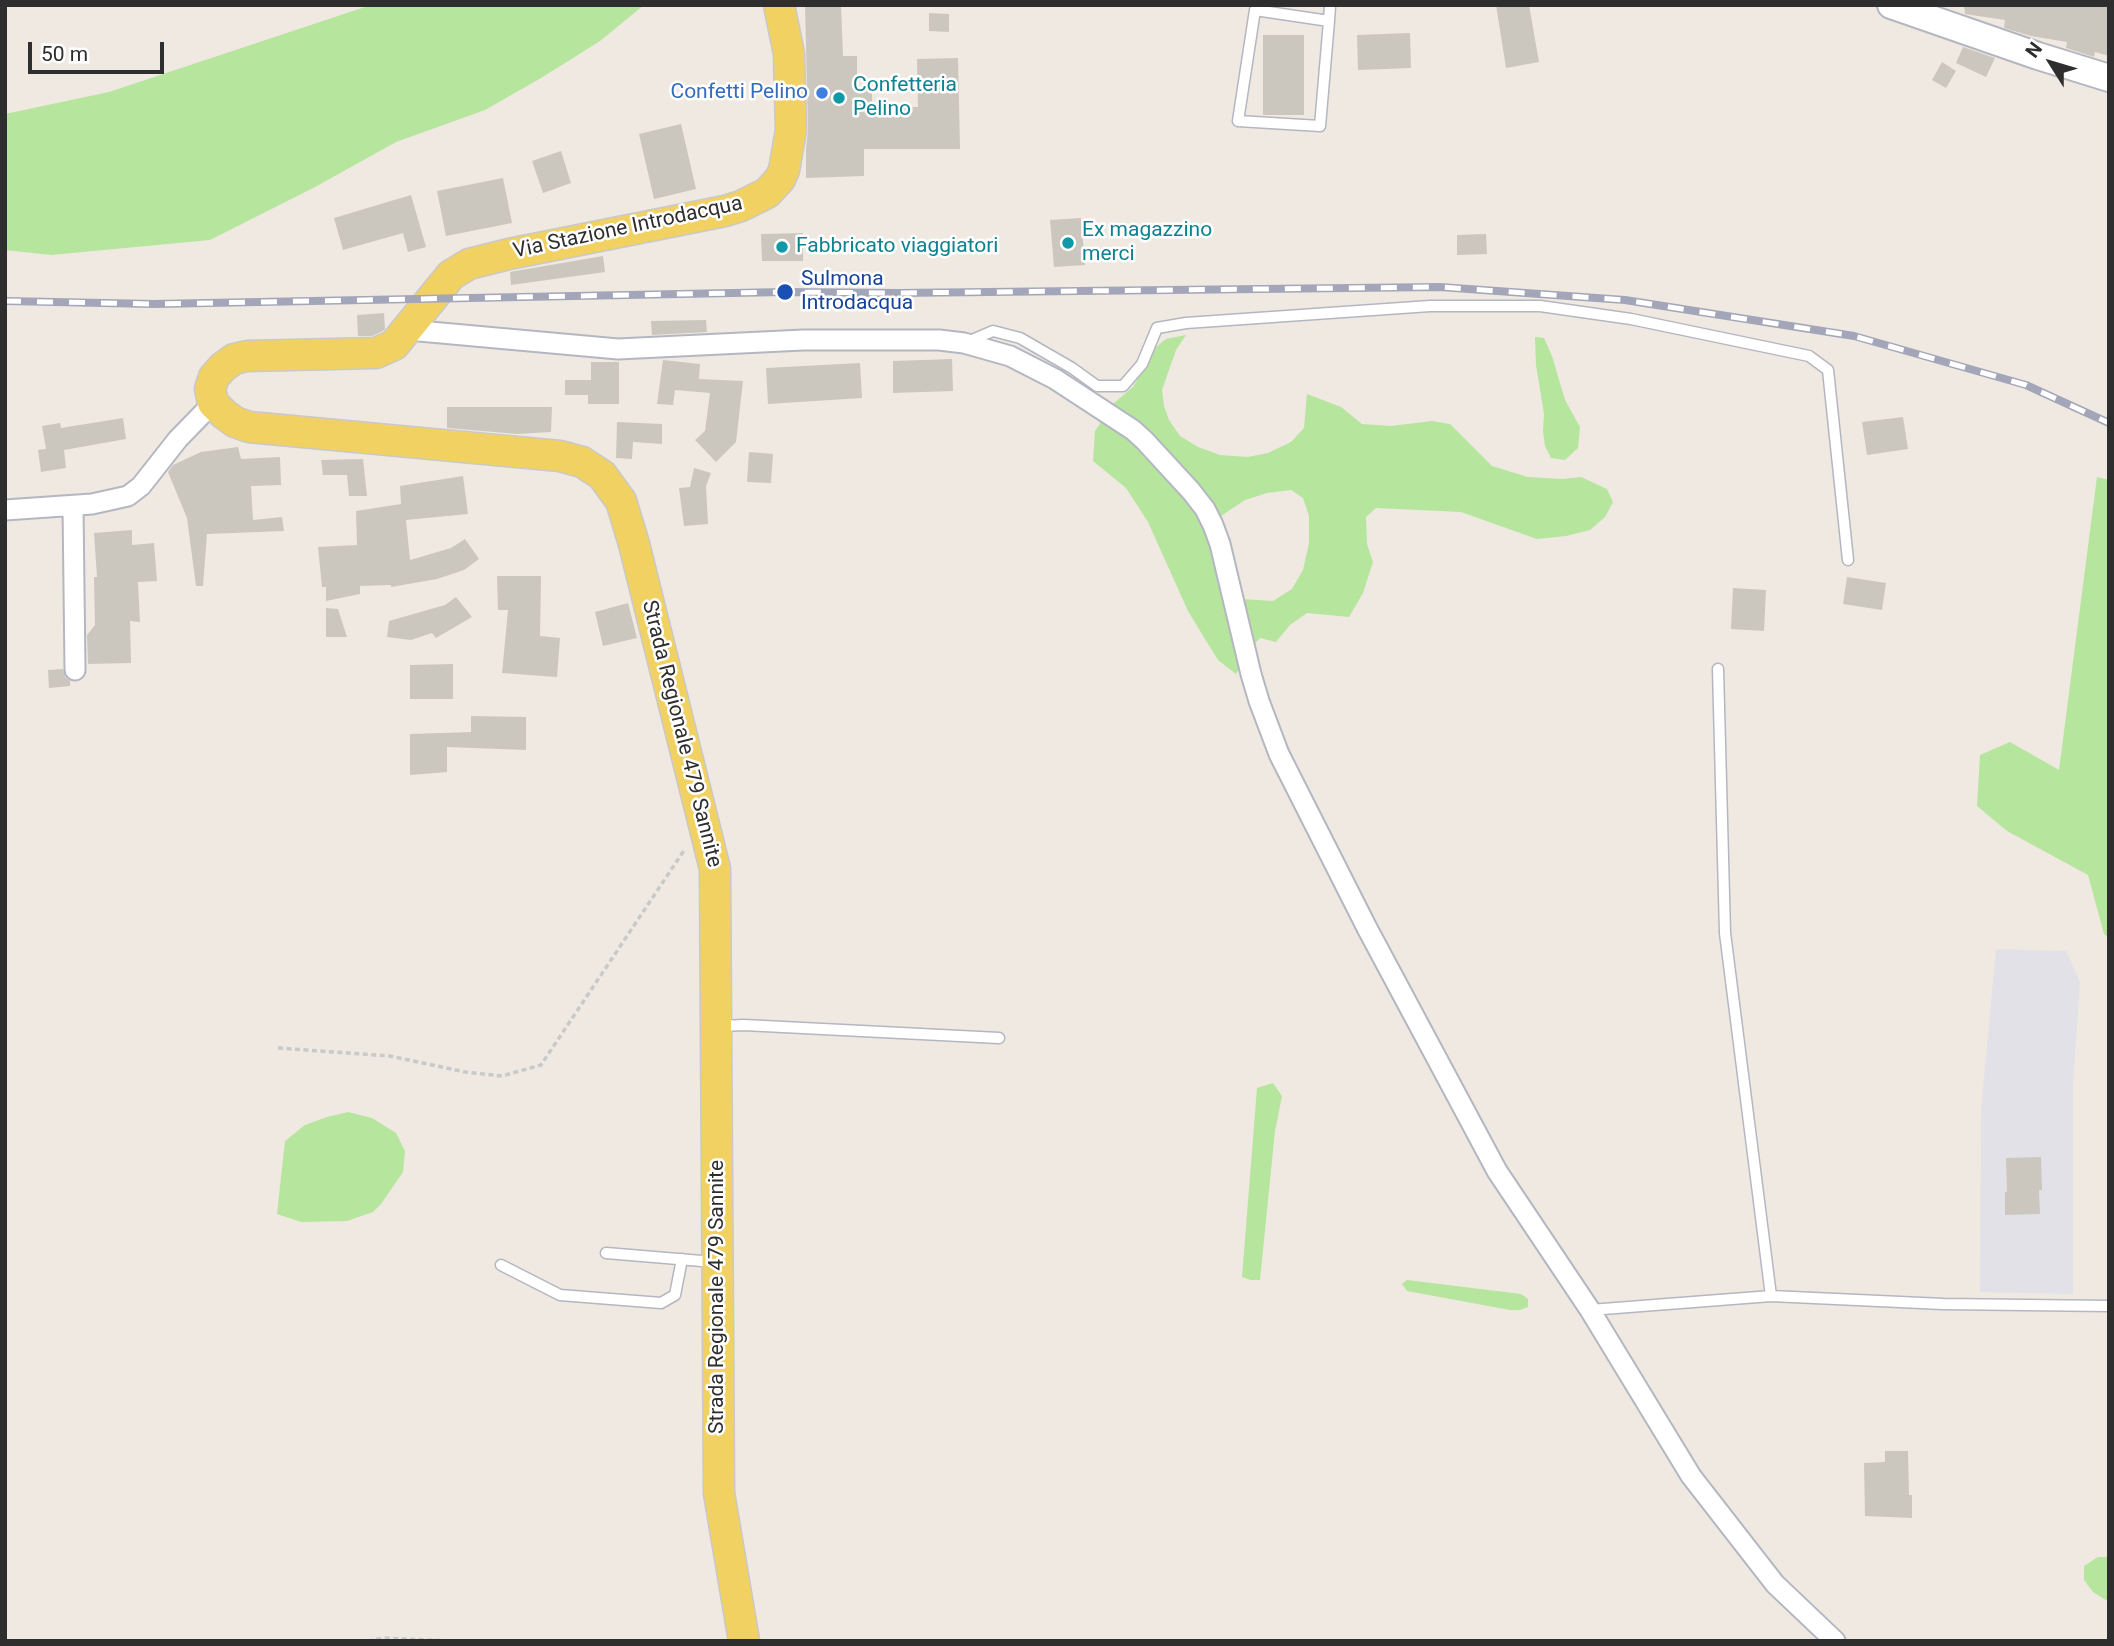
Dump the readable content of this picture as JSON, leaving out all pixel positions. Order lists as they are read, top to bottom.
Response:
{
  "streets": {
    "main road": ["Via Stazione Introdacqua", "Strada Regionale 479 Sannite"]
  },
  "places": [
    "Confetti Pelino",
    "Confetteria Pelino",
    "Ex magazzino merci",
    "Fabbricato viaggiatori",
    "Sulmona Introdacqua"
  ],
  "scale_bar": "50 m",
  "north": "top left"
}
